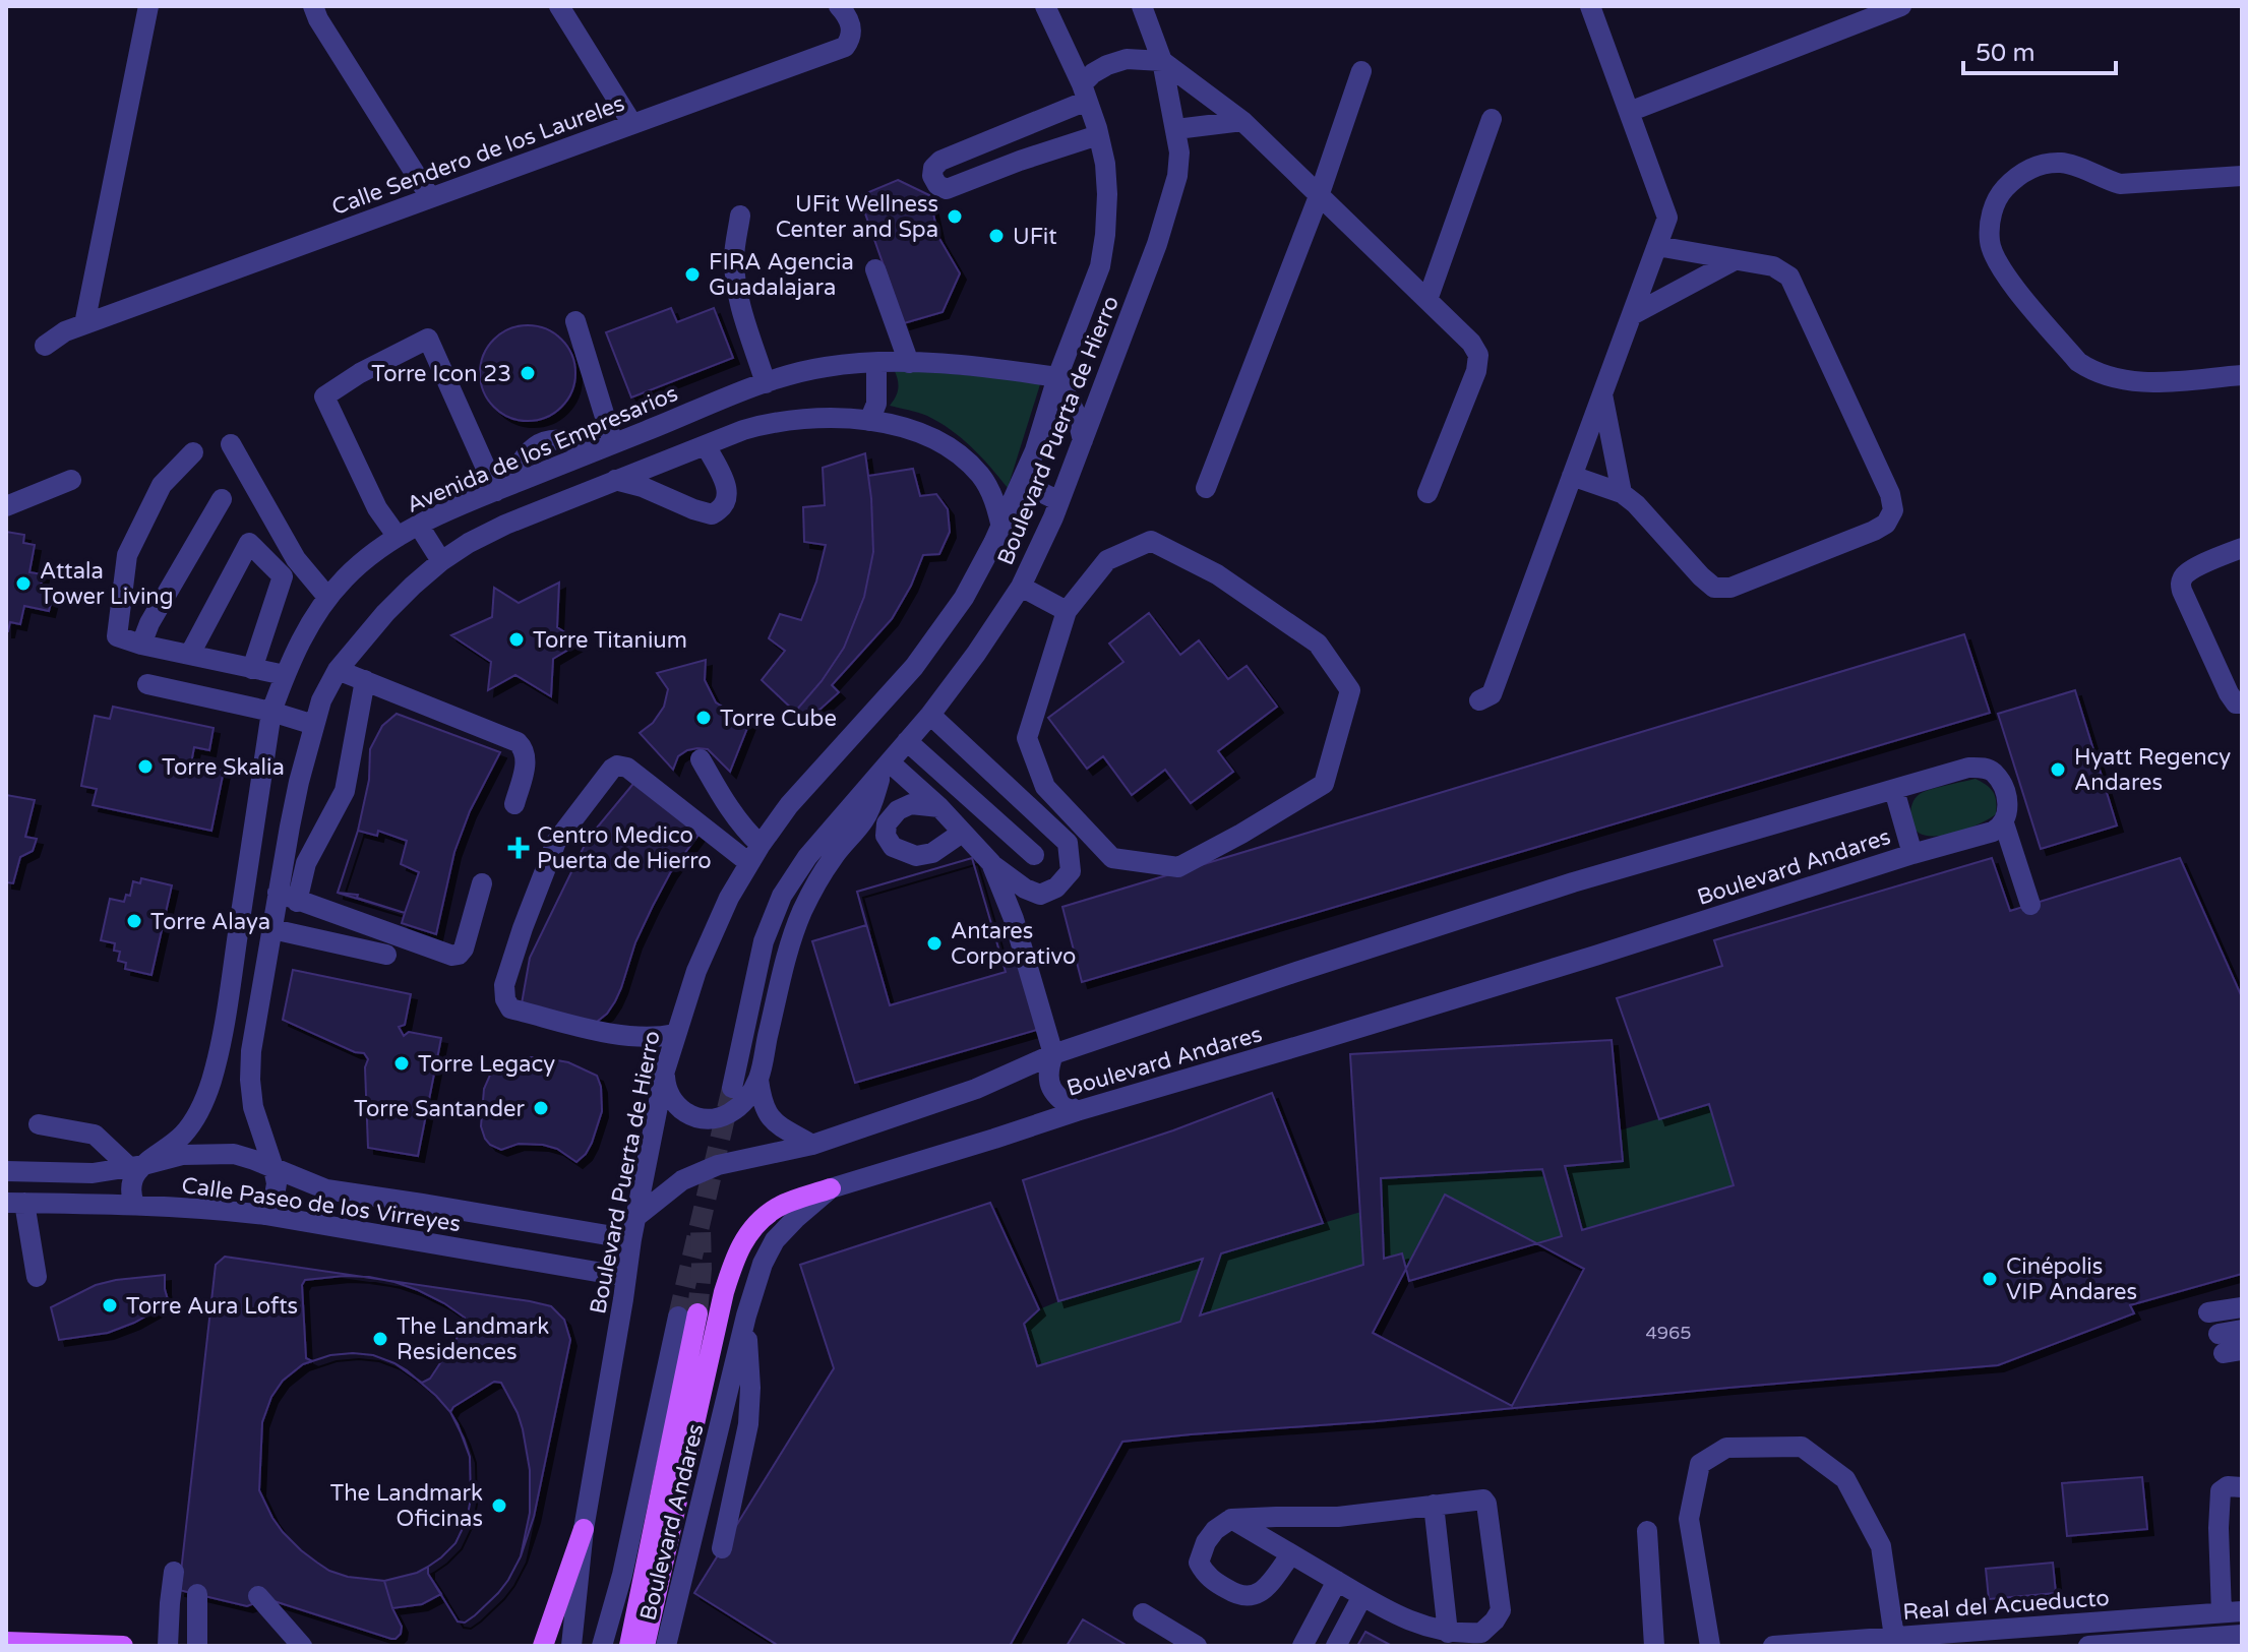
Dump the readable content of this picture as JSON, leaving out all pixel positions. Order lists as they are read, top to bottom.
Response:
{
  "streets": {
    "street": [
      "Calle Sendero de los Laureles",
      "Boulevard Puerta de Hierro",
      "Avenida de los Empresarios",
      "Boulevard Andares",
      "Calle Paseo de los Virreyes",
      "Real del Acueducto"
    ]
  },
  "crossings": [
    ["Boulevard Puerta de Hierro", "Avenida de los Empresarios"],
    ["Boulevard Puerta de Hierro", "Boulevard Andares"],
    ["Boulevard Puerta de Hierro", "Calle Paseo de los Virreyes"],
    ["Avenida de los Empresarios", "Calle Paseo de los Virreyes"]
  ],
  "places": {
    "other": [
      "UFit Wellness Center and Spa",
      "UFit",
      "FIRA Agencia Guadalajara",
      "Torre Icon 23",
      "Attala Tower Living",
      "Torre Titanium",
      "Torre Cube",
      "Torre Skalia",
      "Hyatt Regency Andares",
      "Torre Alaya",
      "Antares Corporativo",
      "Torre Legacy",
      "Torre Santander",
      "Cinépolis VIP Andares",
      "Torre Aura Lofts",
      "The Landmark Residences",
      "The Landmark Oficinas"
    ],
    "health": ["Centro Medico Puerta de Hierro"]
  },
  "house_numbers": ["4965"],
  "scale_bar": "50 m"
}
